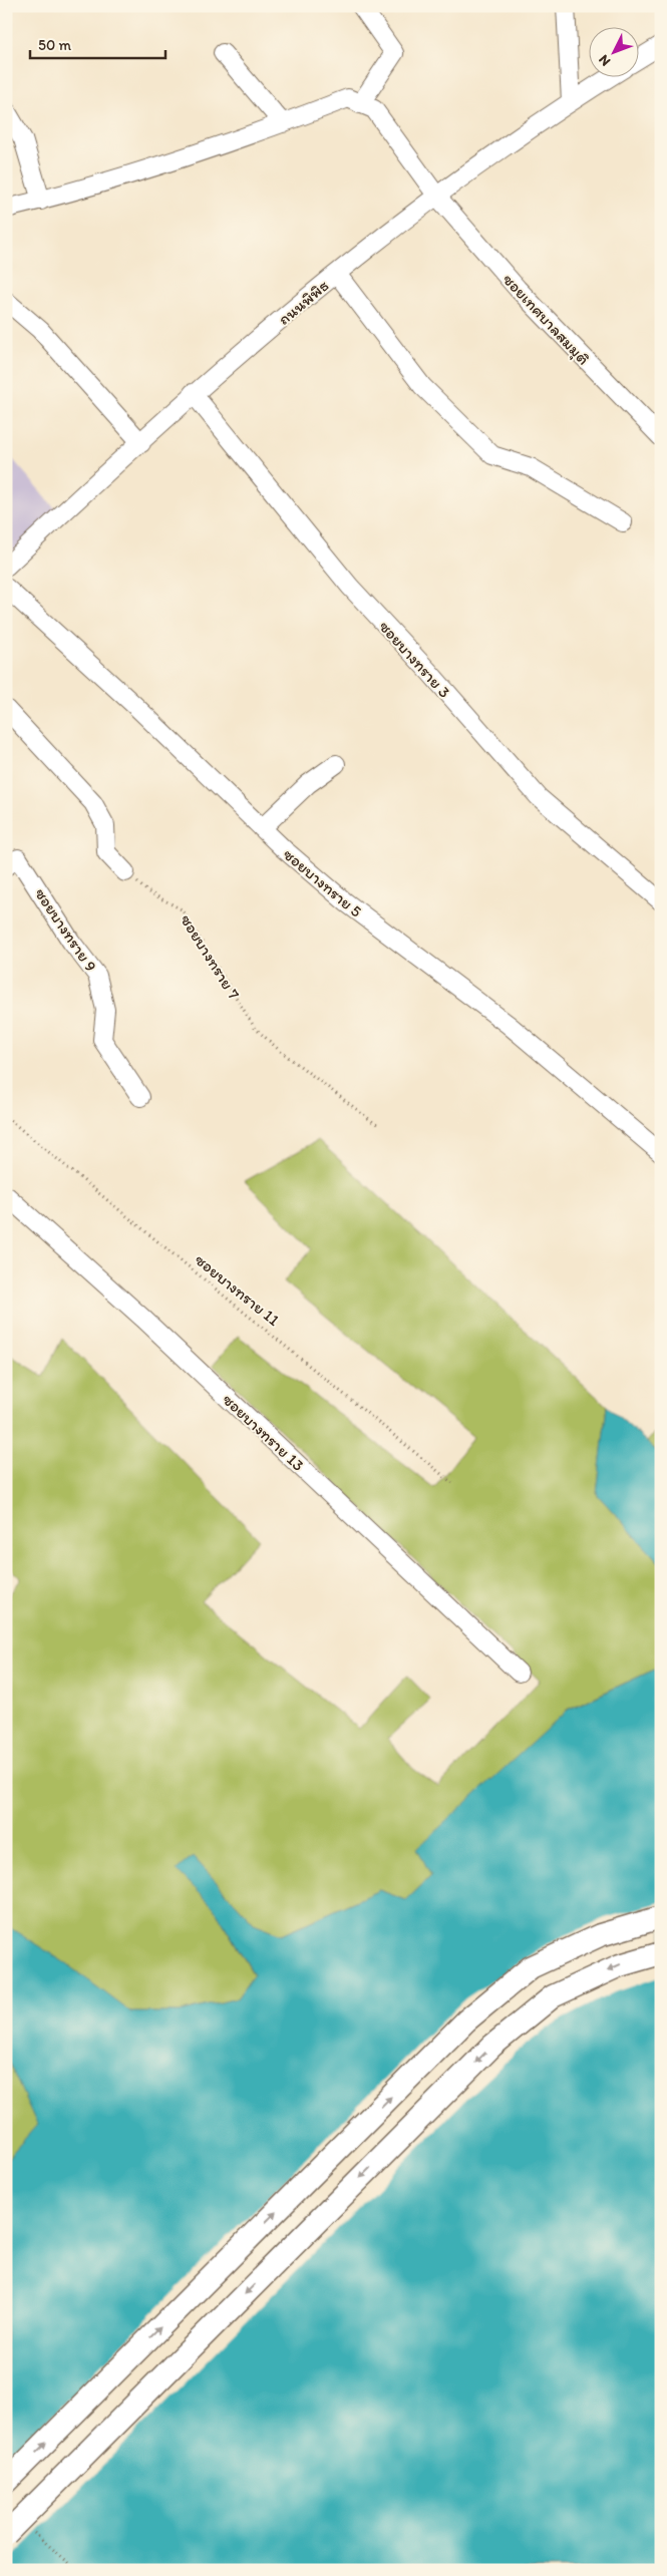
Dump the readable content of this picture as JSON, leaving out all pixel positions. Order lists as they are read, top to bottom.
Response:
{
  "streets": {
    "street": [
      "ถนนพิพิธ",
      "ซอยเทศบาลสมมุติ",
      "ซอยบางทราย 3",
      "ซอยบางทราย 5",
      "ซอยบางทราย 9",
      "ซอยบางทราย 13"
    ],
    "path": ["ซอยบางทราย 7", "ซอยบางทราย 11"]
  },
  "crossings": [
    ["ถนนพิพิธ", "ซอยเทศบาลสมมุติ"],
    ["ถนนพิพิธ", "ซอยบางทราย 3"]
  ],
  "scale_bar": "50 m",
  "north": "bottom left"
}
